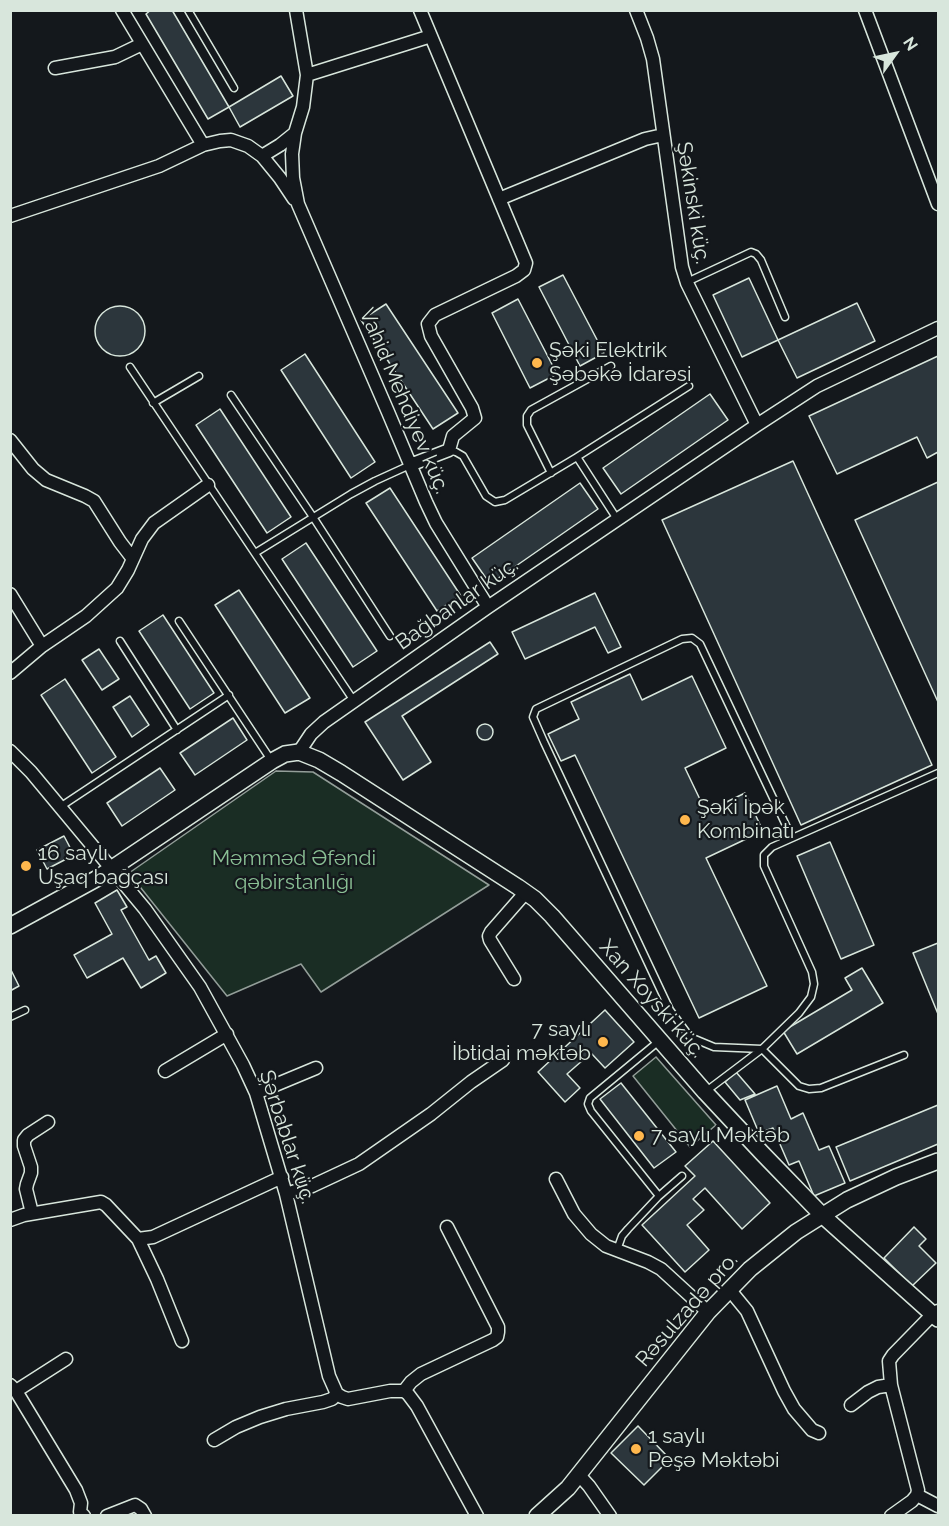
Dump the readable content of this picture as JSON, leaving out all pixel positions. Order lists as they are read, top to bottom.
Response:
{
  "streets": {
    "street": [
      "Şəkinski küç.",
      "Vahid Mehdiyev küç.",
      "Bağbanlar küç.",
      "Xan Xoyski küç.",
      "Şərbablar küç.",
      "Rəsulzadə pro."
    ]
  },
  "crossings": [
    ["Şəkinski küç.", "Bağbanlar küç."],
    ["Vahid Mehdiyev küç.", "Bağbanlar küç."],
    ["Bağbanlar küç.", "Xan Xoyski küç."],
    ["Xan Xoyski küç.", "Rəsulzadə pro."]
  ],
  "parks": ["Məmməd Əfəndi qəbirstanlığı"],
  "places": [
    "Şəki Elektrik Şəbəkə İdarəsi",
    "Şəki İpək Kombinatı",
    "16 saylı Uşaq bağçası",
    "7 saylı İbtidai məktəb",
    "7 saylı Məktəb",
    "1 saylı Peşə Məktəbi"
  ],
  "north": "top right"
}
